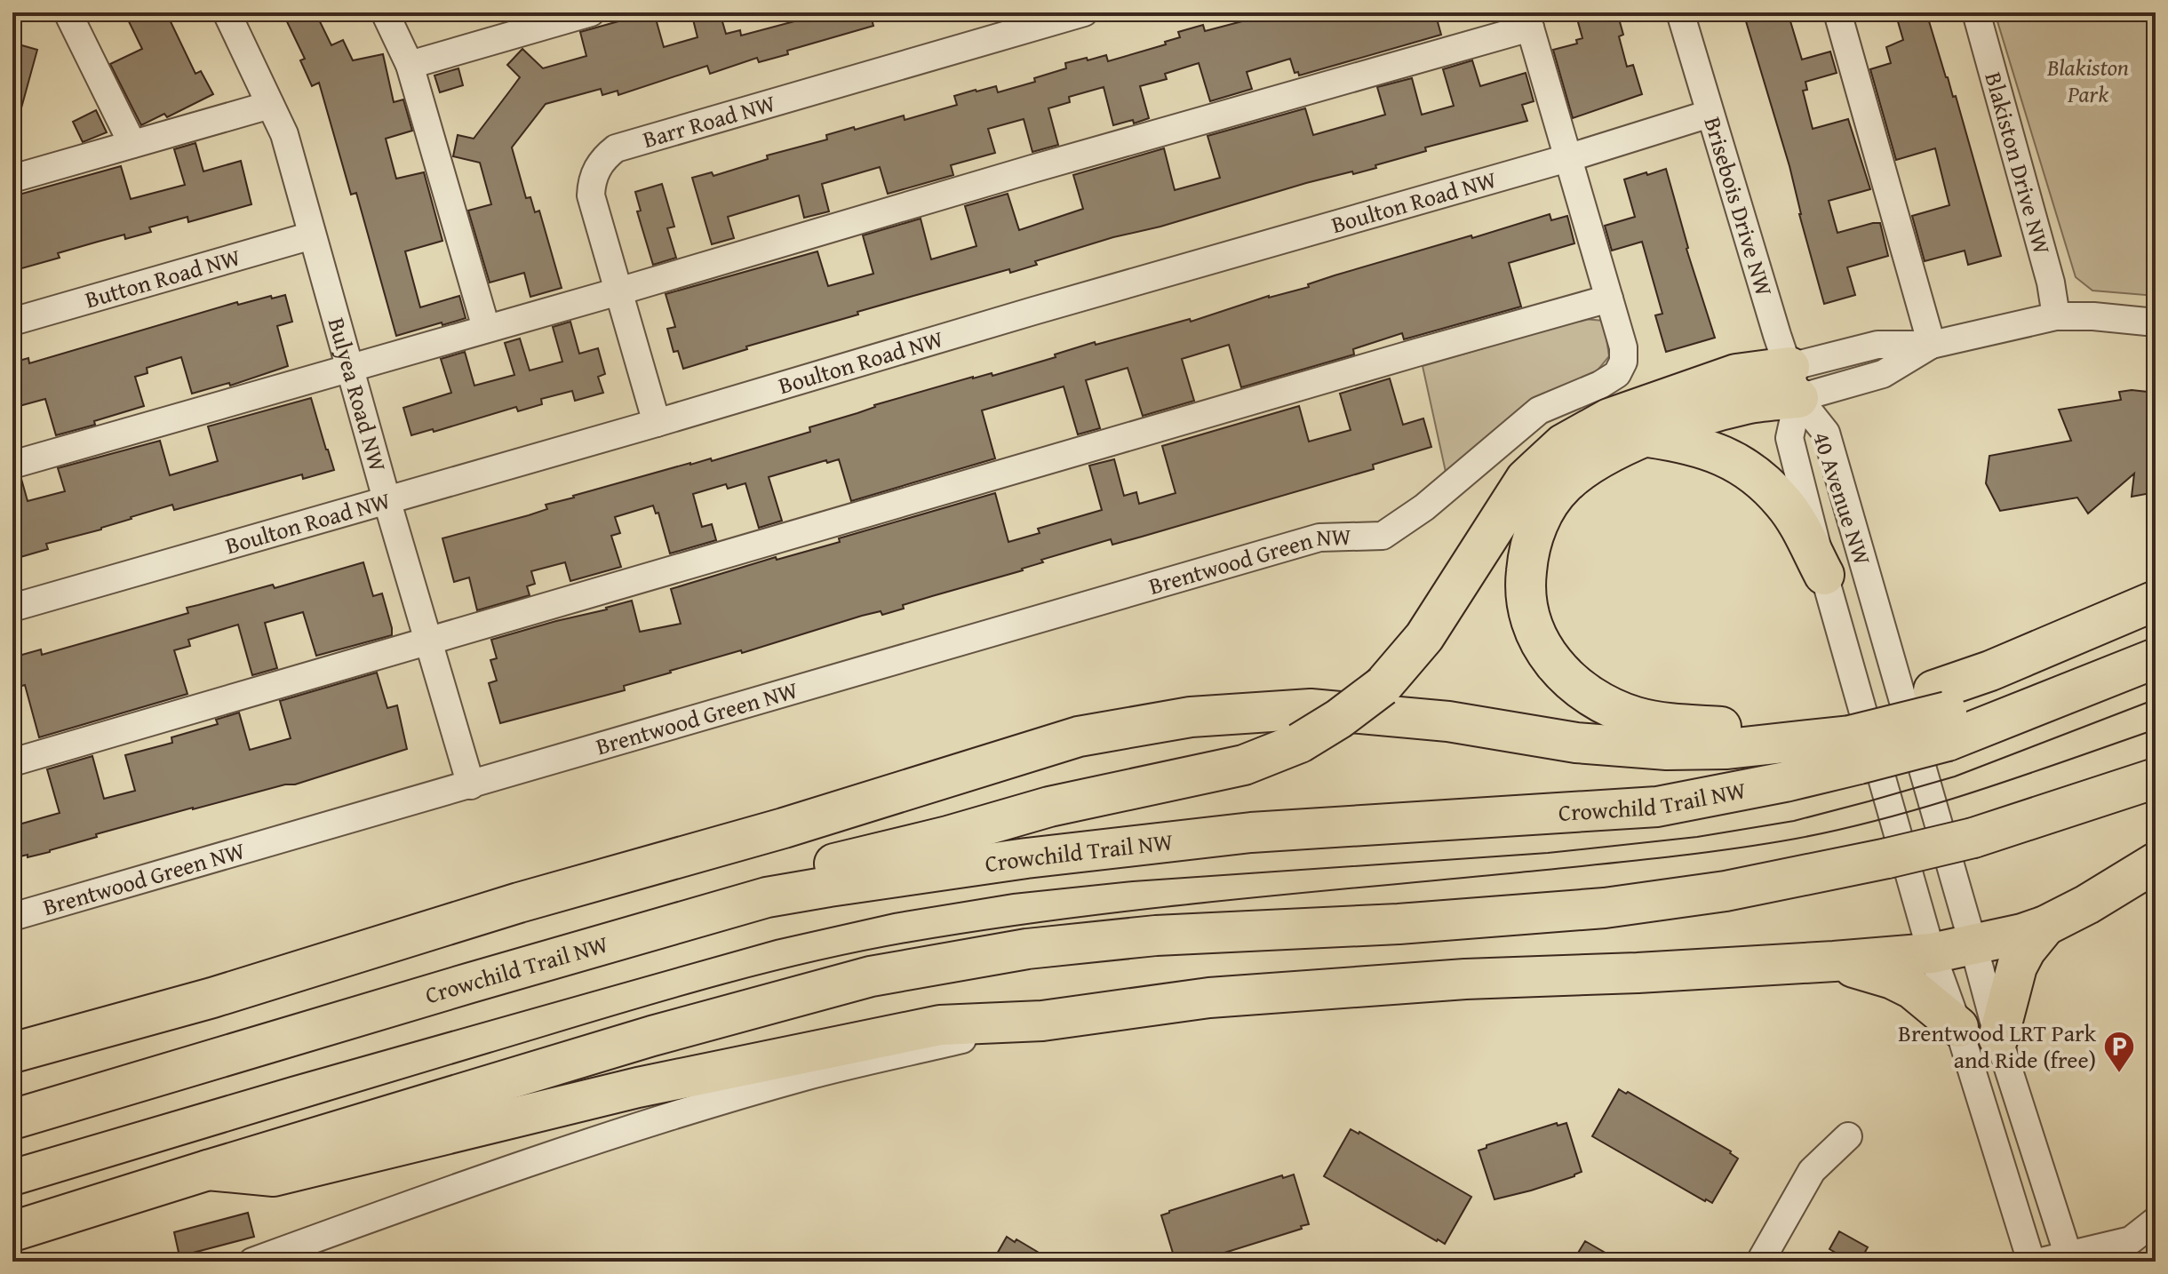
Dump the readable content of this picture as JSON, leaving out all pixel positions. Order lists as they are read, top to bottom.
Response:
{
  "streets": {
    "highway": ["Crowchild Trail NW"],
    "street": [
      "Barr Road NW",
      "Blakiston Drive NW",
      "Boulton Road NW",
      "Brisebois Drive NW",
      "Button Road NW",
      "Bulyea Road NW",
      "40 Avenue NW",
      "Brentwood Green NW"
    ]
  },
  "crossings": [
    ["Barr Road NW", "Boulton Road NW"],
    ["Boulton Road NW", "Brisebois Drive NW"],
    ["Boulton Road NW", "Bulyea Road NW"],
    ["Brisebois Drive NW", "40 Avenue NW"],
    ["Button Road NW", "Bulyea Road NW"],
    ["Bulyea Road NW", "Brentwood Green NW"]
  ],
  "parks": ["Blakiston Park"],
  "places": {
    "parking": ["Brentwood LRT Park and Ride (free)"]
  }
}
